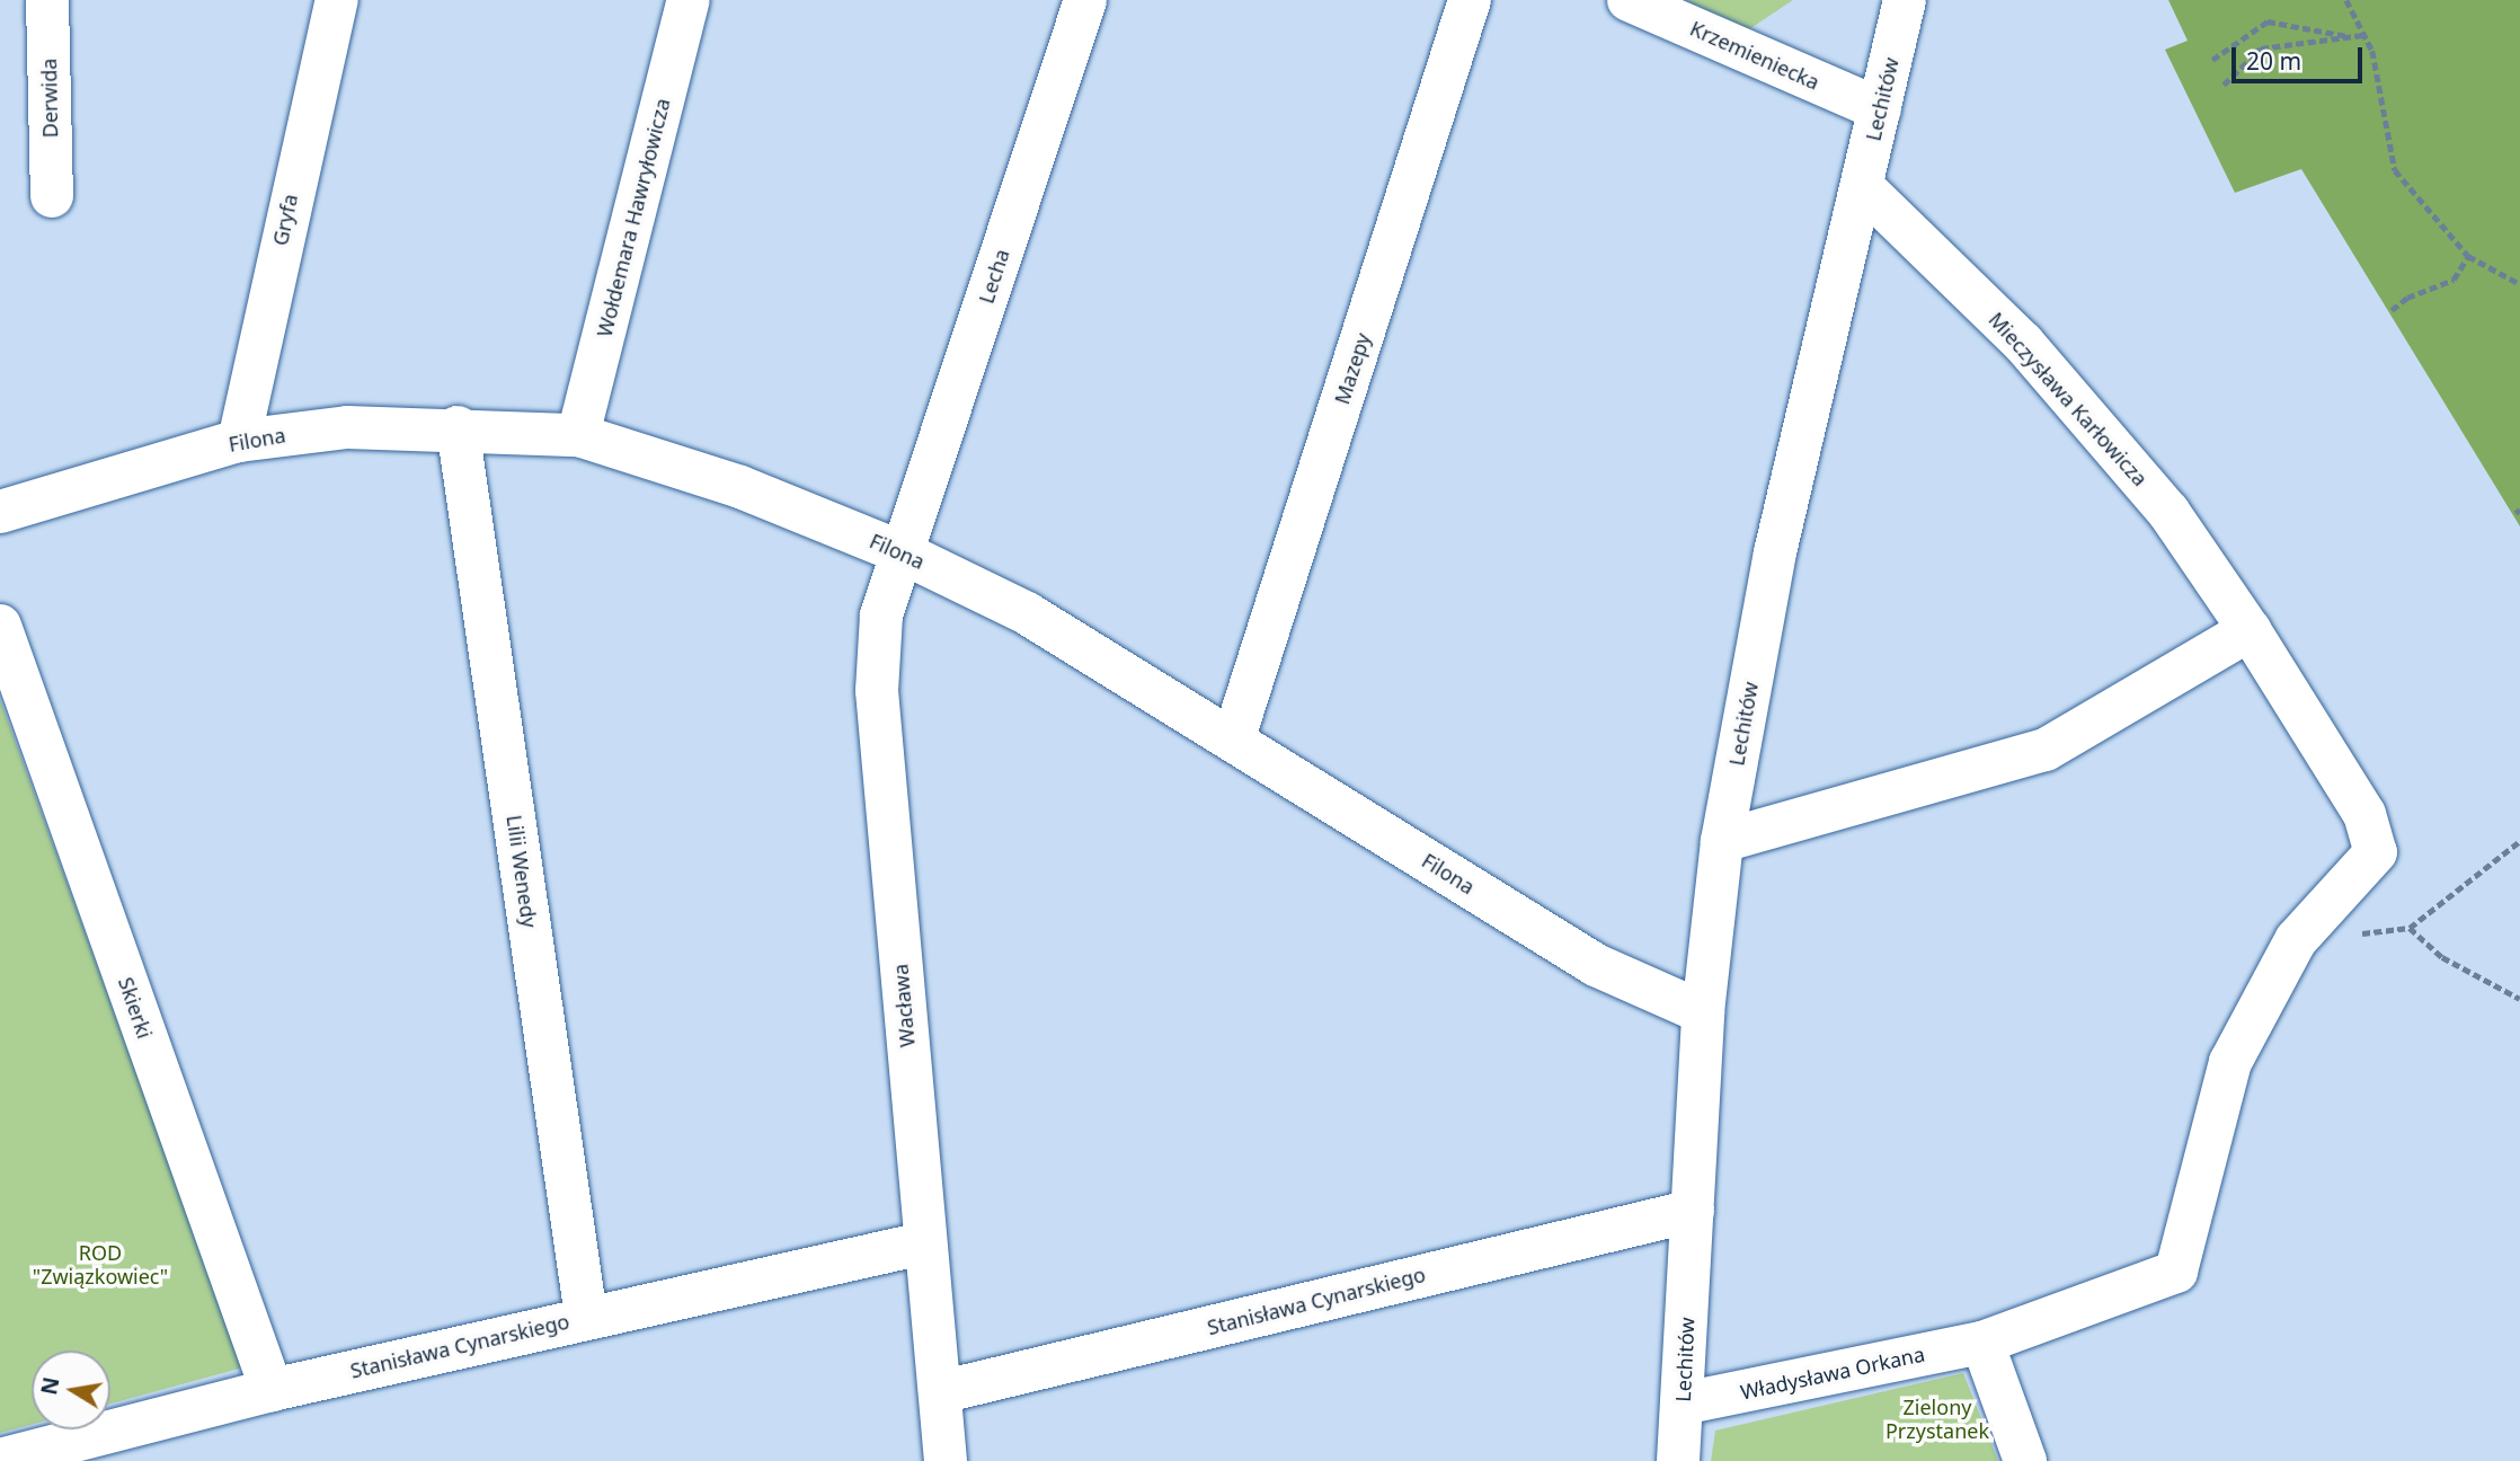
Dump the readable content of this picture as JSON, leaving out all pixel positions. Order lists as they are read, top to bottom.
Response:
{
  "streets": {
    "street": [
      "Krzemieniecka",
      "Derwida",
      "Lechitów",
      "Wołdemara Hawryłowicza",
      "Gryfa",
      "Lecha",
      "Mazepy",
      "Mieczysława Karłowicza",
      "Filona",
      "Lilii Wenedy",
      "Wacława",
      "Skierki",
      "Stanisława Cynarskiego",
      "Władysława Orkana"
    ]
  },
  "crossings": [
    ["Krzemieniecka", "Lechitów"],
    ["Lechitów", "Mieczysława Karłowicza"],
    ["Lechitów", "Filona"],
    ["Lechitów", "Stanisława Cynarskiego"],
    ["Lechitów", "Władysława Orkana"],
    ["Wołdemara Hawryłowicza", "Filona"],
    ["Gryfa", "Filona"],
    ["Lecha", "Filona"],
    ["Lecha", "Wacława"],
    ["Mazepy", "Filona"],
    ["Mieczysława Karłowicza", "Władysława Orkana"],
    ["Filona", "Lilii Wenedy"],
    ["Filona", "Wacława"],
    ["Lilii Wenedy", "Stanisława Cynarskiego"],
    ["Wacława", "Stanisława Cynarskiego"],
    ["Skierki", "Stanisława Cynarskiego"]
  ],
  "parks": ["ROD \"Związkowiec\"", "Zielony Przystanek"],
  "scale_bar": "20 m",
  "north": "left"
}
